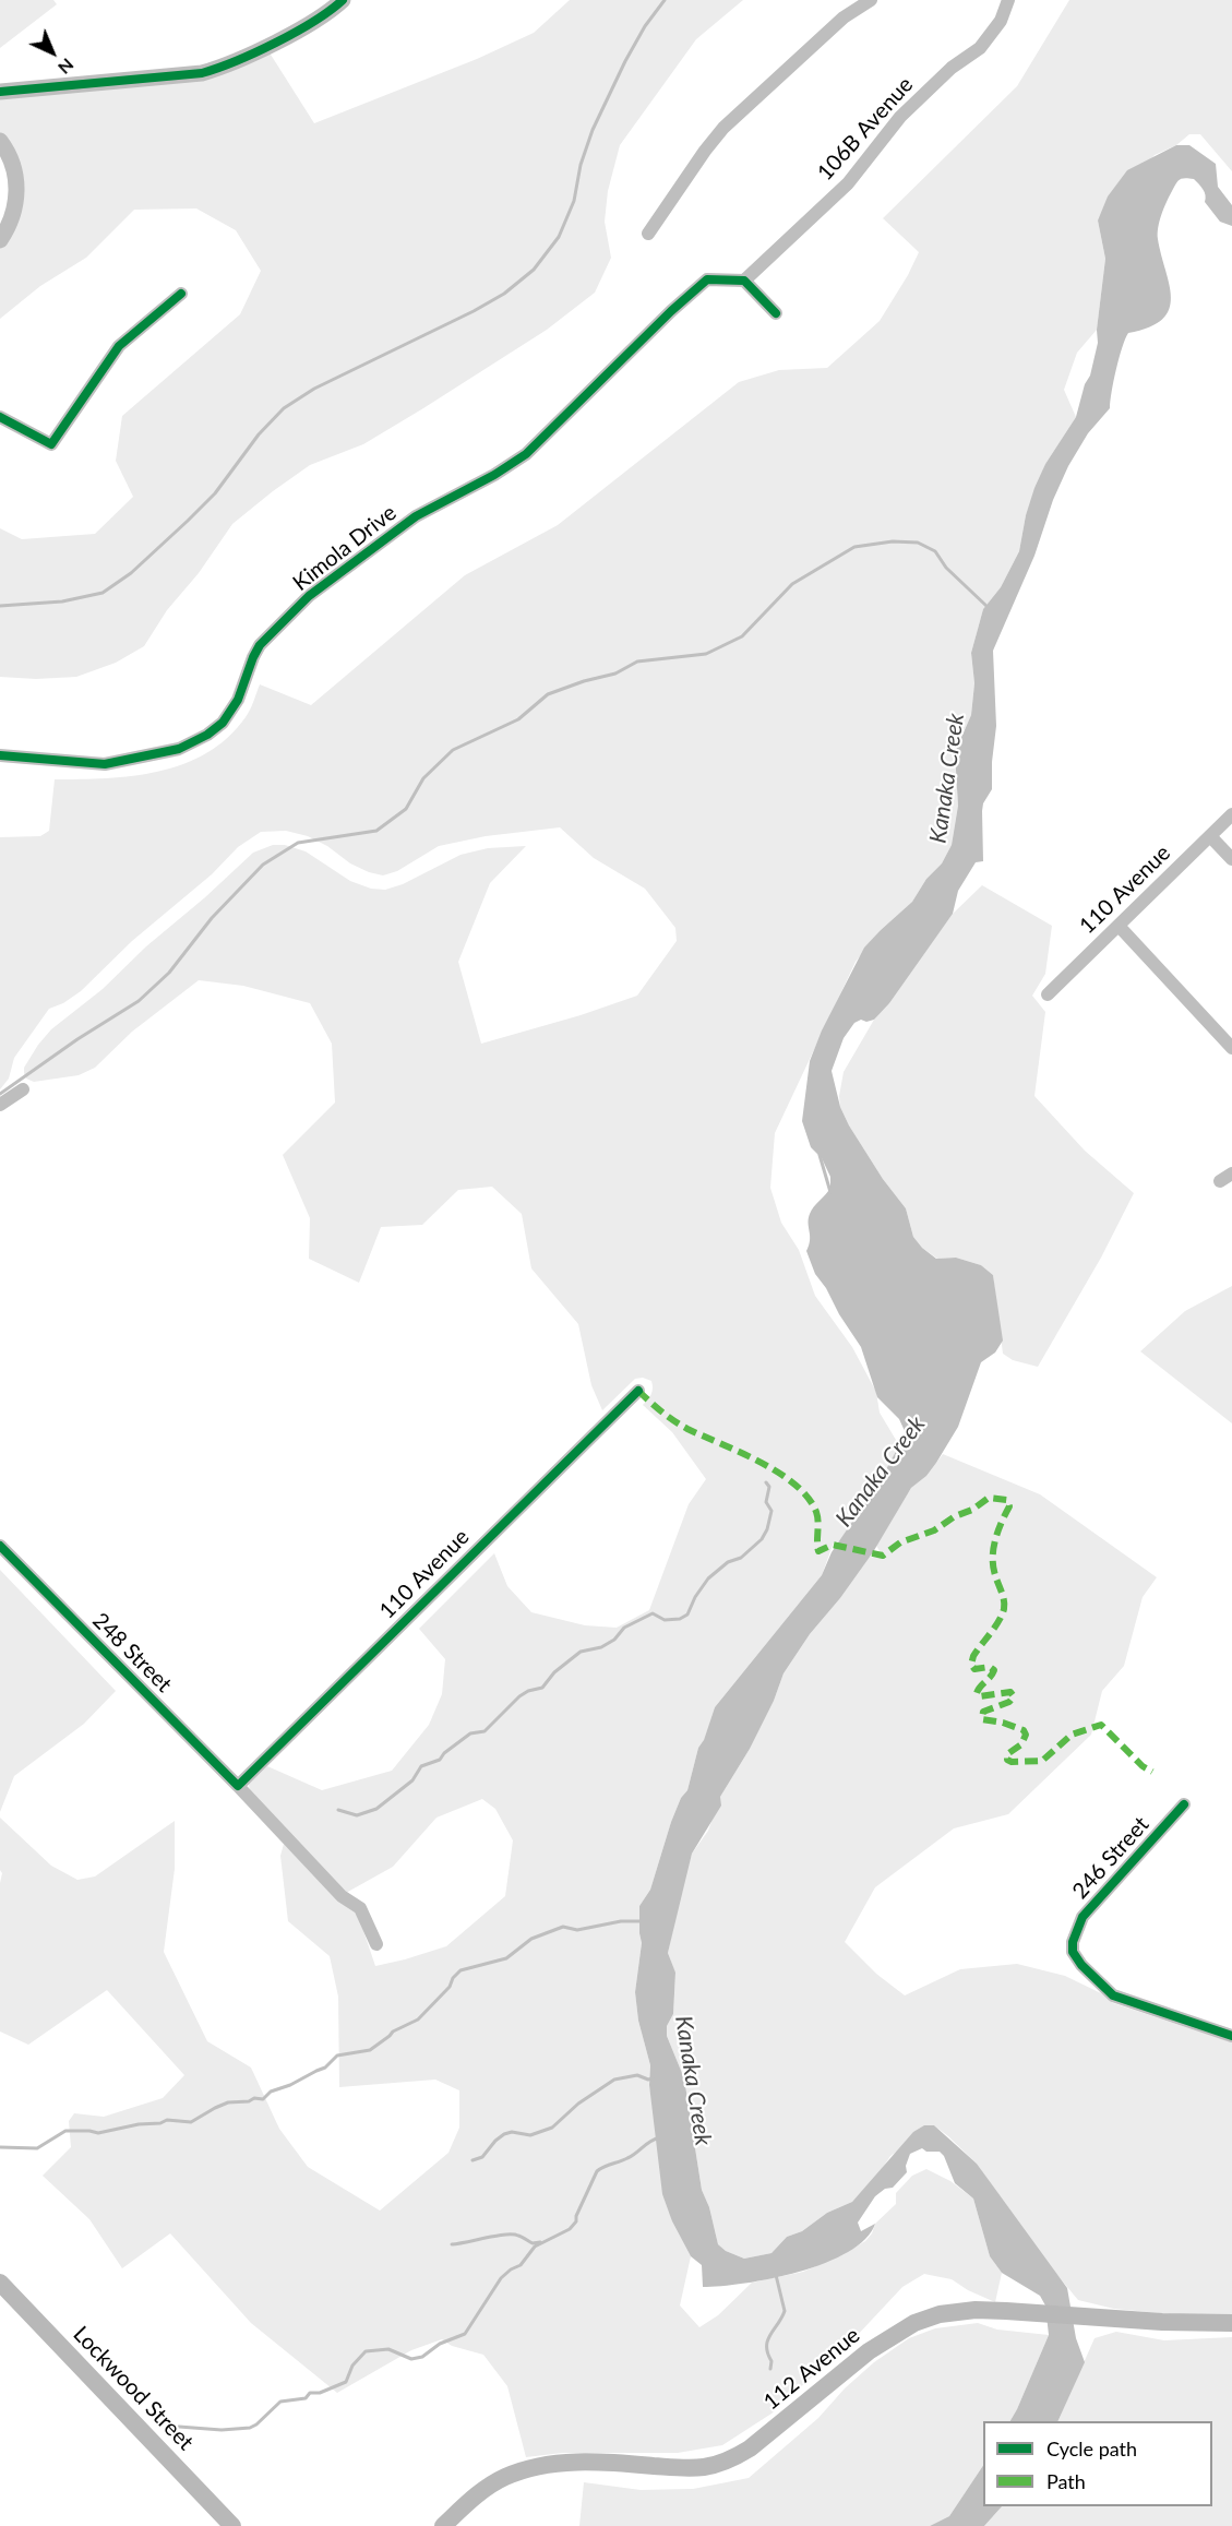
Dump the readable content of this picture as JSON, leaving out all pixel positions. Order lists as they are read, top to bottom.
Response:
{
  "streets": {
    "main road": ["112 Avenue", "Lockwood Street"],
    "street": [
      "106B Avenue",
      "Kimola Drive",
      "110 Avenue",
      "248 Street",
      "246 Street"
    ]
  },
  "crossings": [
    ["106B Avenue", "Kimola Drive"],
    ["110 Avenue", "248 Street"]
  ],
  "water": ["Kanaka Creek"],
  "legend": ["Cycle path", "Path"],
  "north": "bottom right"
}
